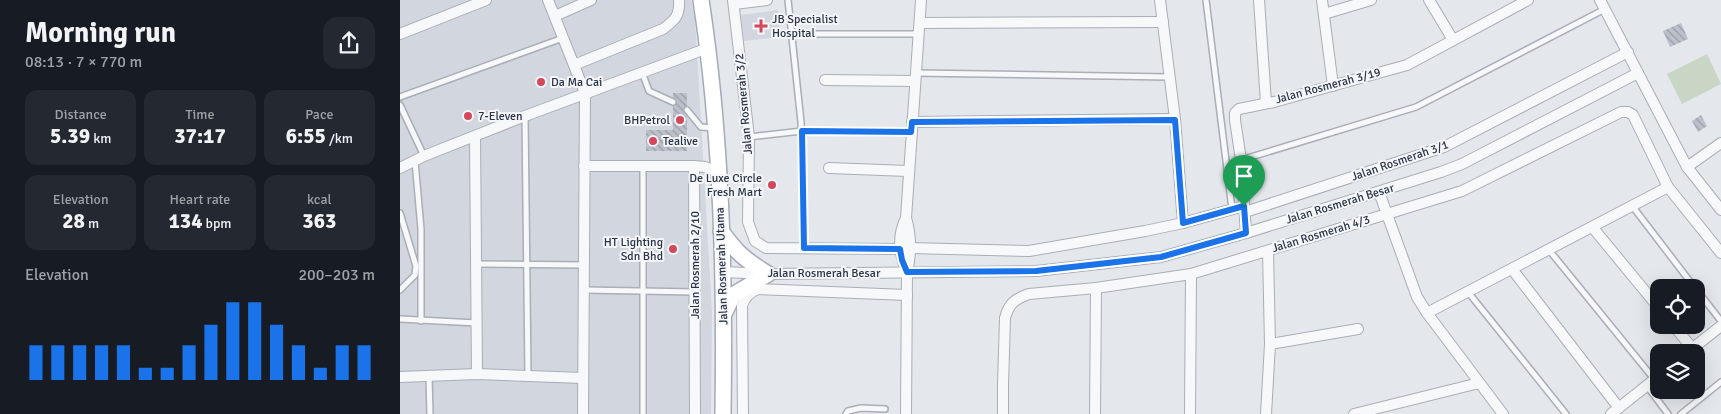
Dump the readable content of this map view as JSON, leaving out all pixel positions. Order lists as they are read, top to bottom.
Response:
{
  "streets": {
    "main road": ["Jalan Rosmerah Utama"],
    "street": [
      "Jalan Rosmerah 3/19",
      "Jalan Rosmerah 3/2",
      "Jalan Rosmerah 3/1",
      "Jalan Rosmerah Besar",
      "Jalan Rosmerah 4/3",
      "Jalan Rosmerah 2/10"
    ]
  },
  "crossings": [
    ["Jalan Rosmerah 3/19", "Jalan Rosmerah 3/1"],
    ["Jalan Rosmerah 3/19", "Jalan Rosmerah Besar"],
    ["Jalan Rosmerah 3/2", "Jalan Rosmerah 3/1"],
    ["Jalan Rosmerah Besar", "Jalan Rosmerah Utama"]
  ],
  "places": {
    "health": ["JB Specialist Hospital"],
    "other": [
      "Da Ma Cai",
      "7-Eleven",
      "BHPetrol",
      "Tealive",
      "De Luxe Circle Fresh Mart",
      "HT Lighting Sdn Bhd"
    ]
  },
  "page": {
    "heading": ["Morning run", "08:13 · 7 × 770 m"],
    "stats": [
      ["Distance", "5.39 km"],
      ["Time", "37:17"],
      ["Pace", "6:55 /km"],
      ["Elevation", "28 m"],
      ["Heart rate", "134 bpm"],
      ["kcal", "363"]
    ],
    "chart": ["Elevation", "200–203 m"]
  }
}
